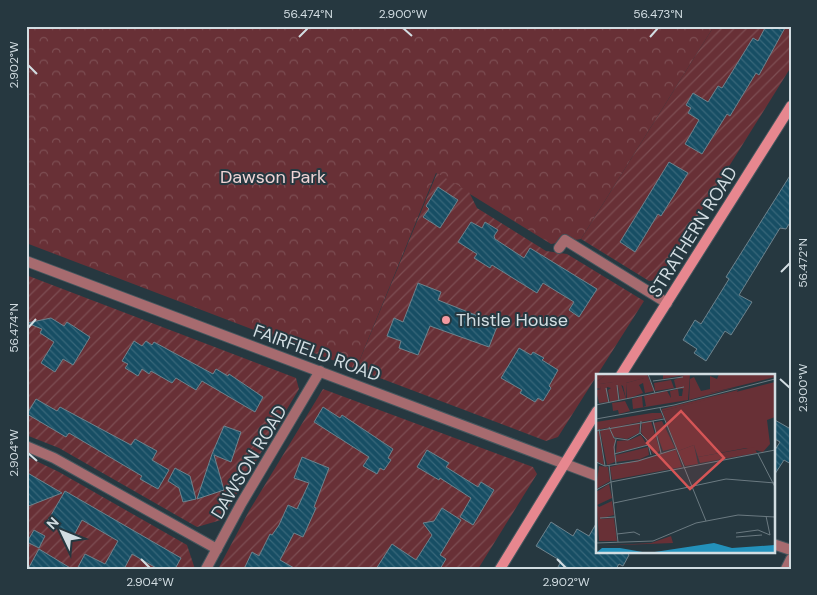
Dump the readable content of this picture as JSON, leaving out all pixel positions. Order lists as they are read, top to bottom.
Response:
{
  "streets": {
    "street": ["STRATHERN ROAD", "FAIRFIELD ROAD", "DAWSON ROAD"]
  },
  "crossings": [
    ["FAIRFIELD ROAD", "DAWSON ROAD"]
  ],
  "parks": ["Dawson Park"],
  "places": ["Thistle House"],
  "north": "top left",
  "coordinates": [
    "56.474°N",
    "2.900°W",
    "56.473°N",
    "2.902°W",
    "56.472°N",
    "2.904°W"
  ]
}
